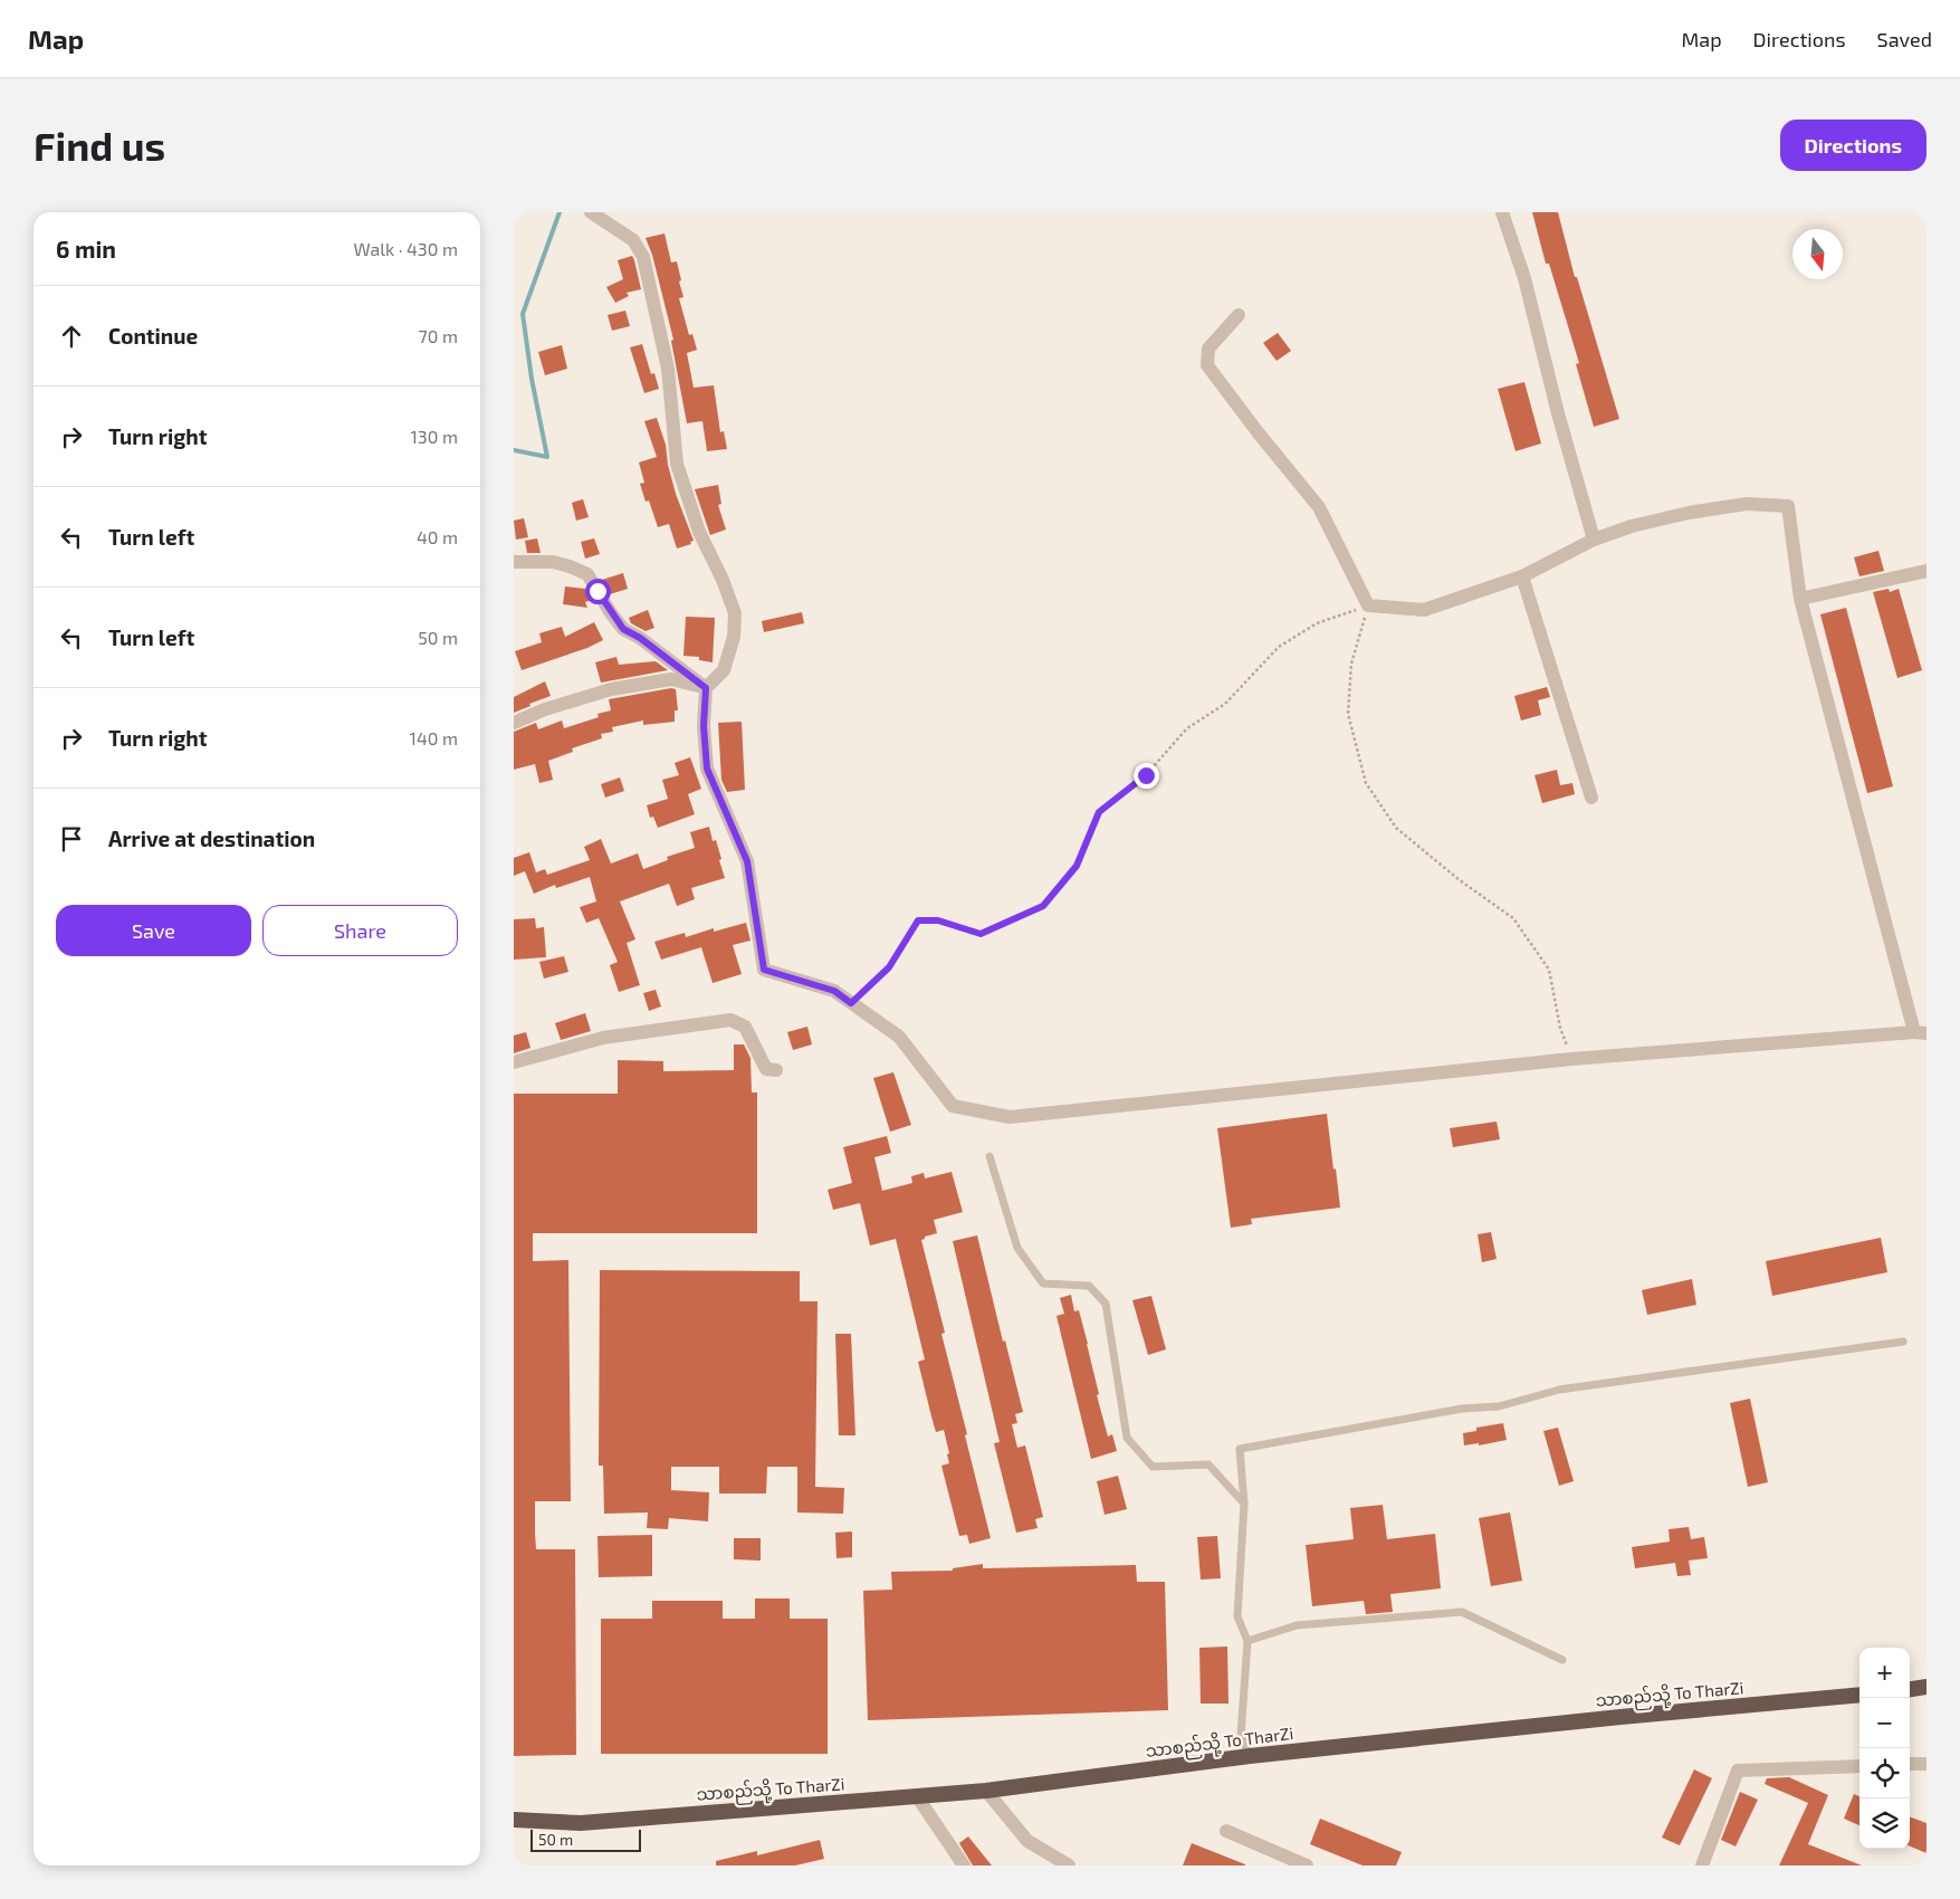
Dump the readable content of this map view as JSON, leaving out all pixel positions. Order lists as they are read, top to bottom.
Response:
{
  "streets": {
    "highway": ["သာစည်သို့ To TharZi"]
  },
  "scale_bar": "50 m",
  "north": "bottom",
  "page": {
    "header": "Map",
    "nav": ["Map", "Directions", "Saved"],
    "buttons": [
      "Directions",
      ["Save", "Share"]
    ],
    "title": "Find us",
    "heading": ["6 min", "Walk · 430 m"],
    "list": [
      ["Continue", "70 m"],
      ["Turn right", "130 m"],
      ["Turn left", "40 m"],
      ["Turn left", "50 m"],
      ["Turn right", "140 m"],
      "Arrive at destination"
    ],
    "map_buttons": ["+", "−"],
    "scale": "50 m"
  }
}
